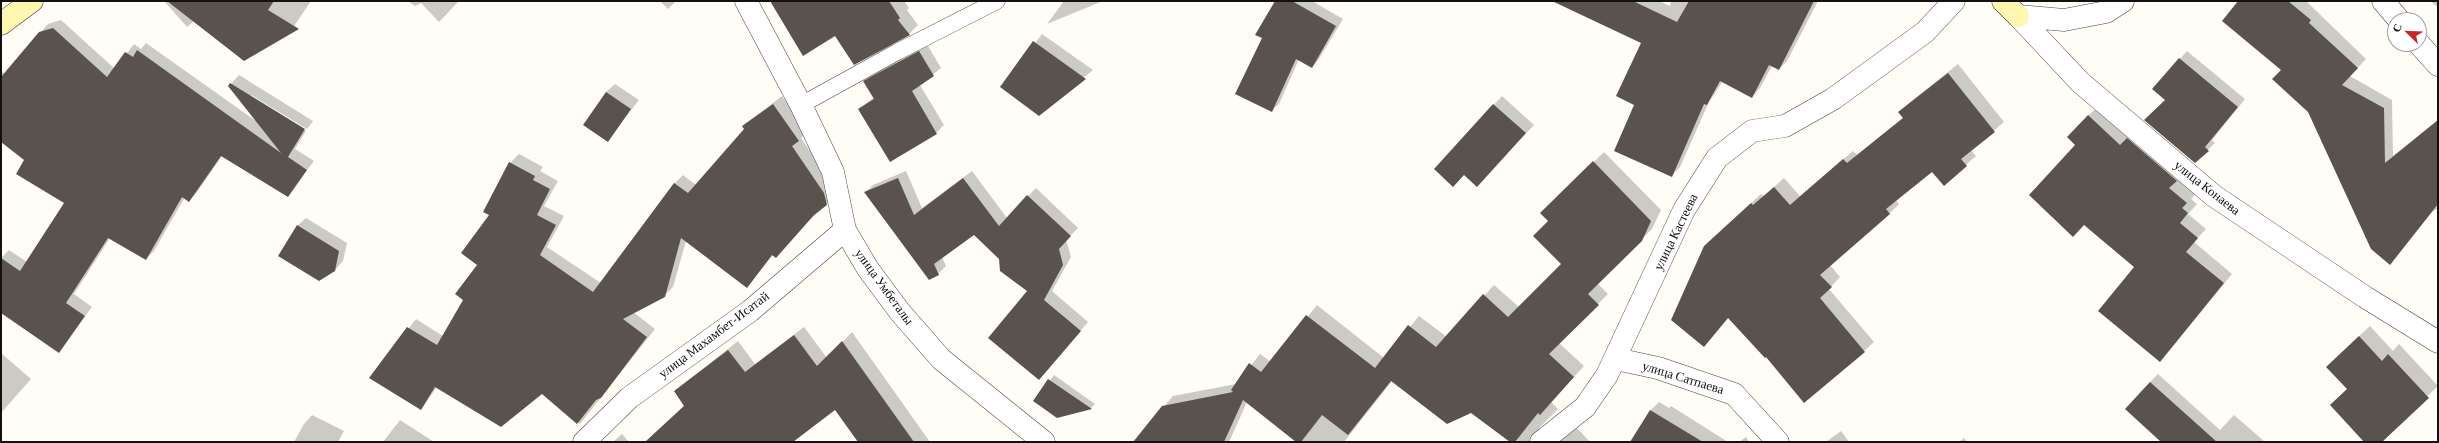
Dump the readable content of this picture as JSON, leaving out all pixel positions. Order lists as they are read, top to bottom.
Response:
{
  "streets": {
    "street": [
      "улица Конаева",
      "улица Кастеева",
      "улица Умбеталы",
      "улица Махамбет-Исатай",
      "улица Сатпаева"
    ]
  },
  "crossings": [
    ["улица Кастеева", "улица Сатпаева"],
    ["улица Умбеталы", "улица Махамбет-Исатай"]
  ],
  "north": "top left"
}
